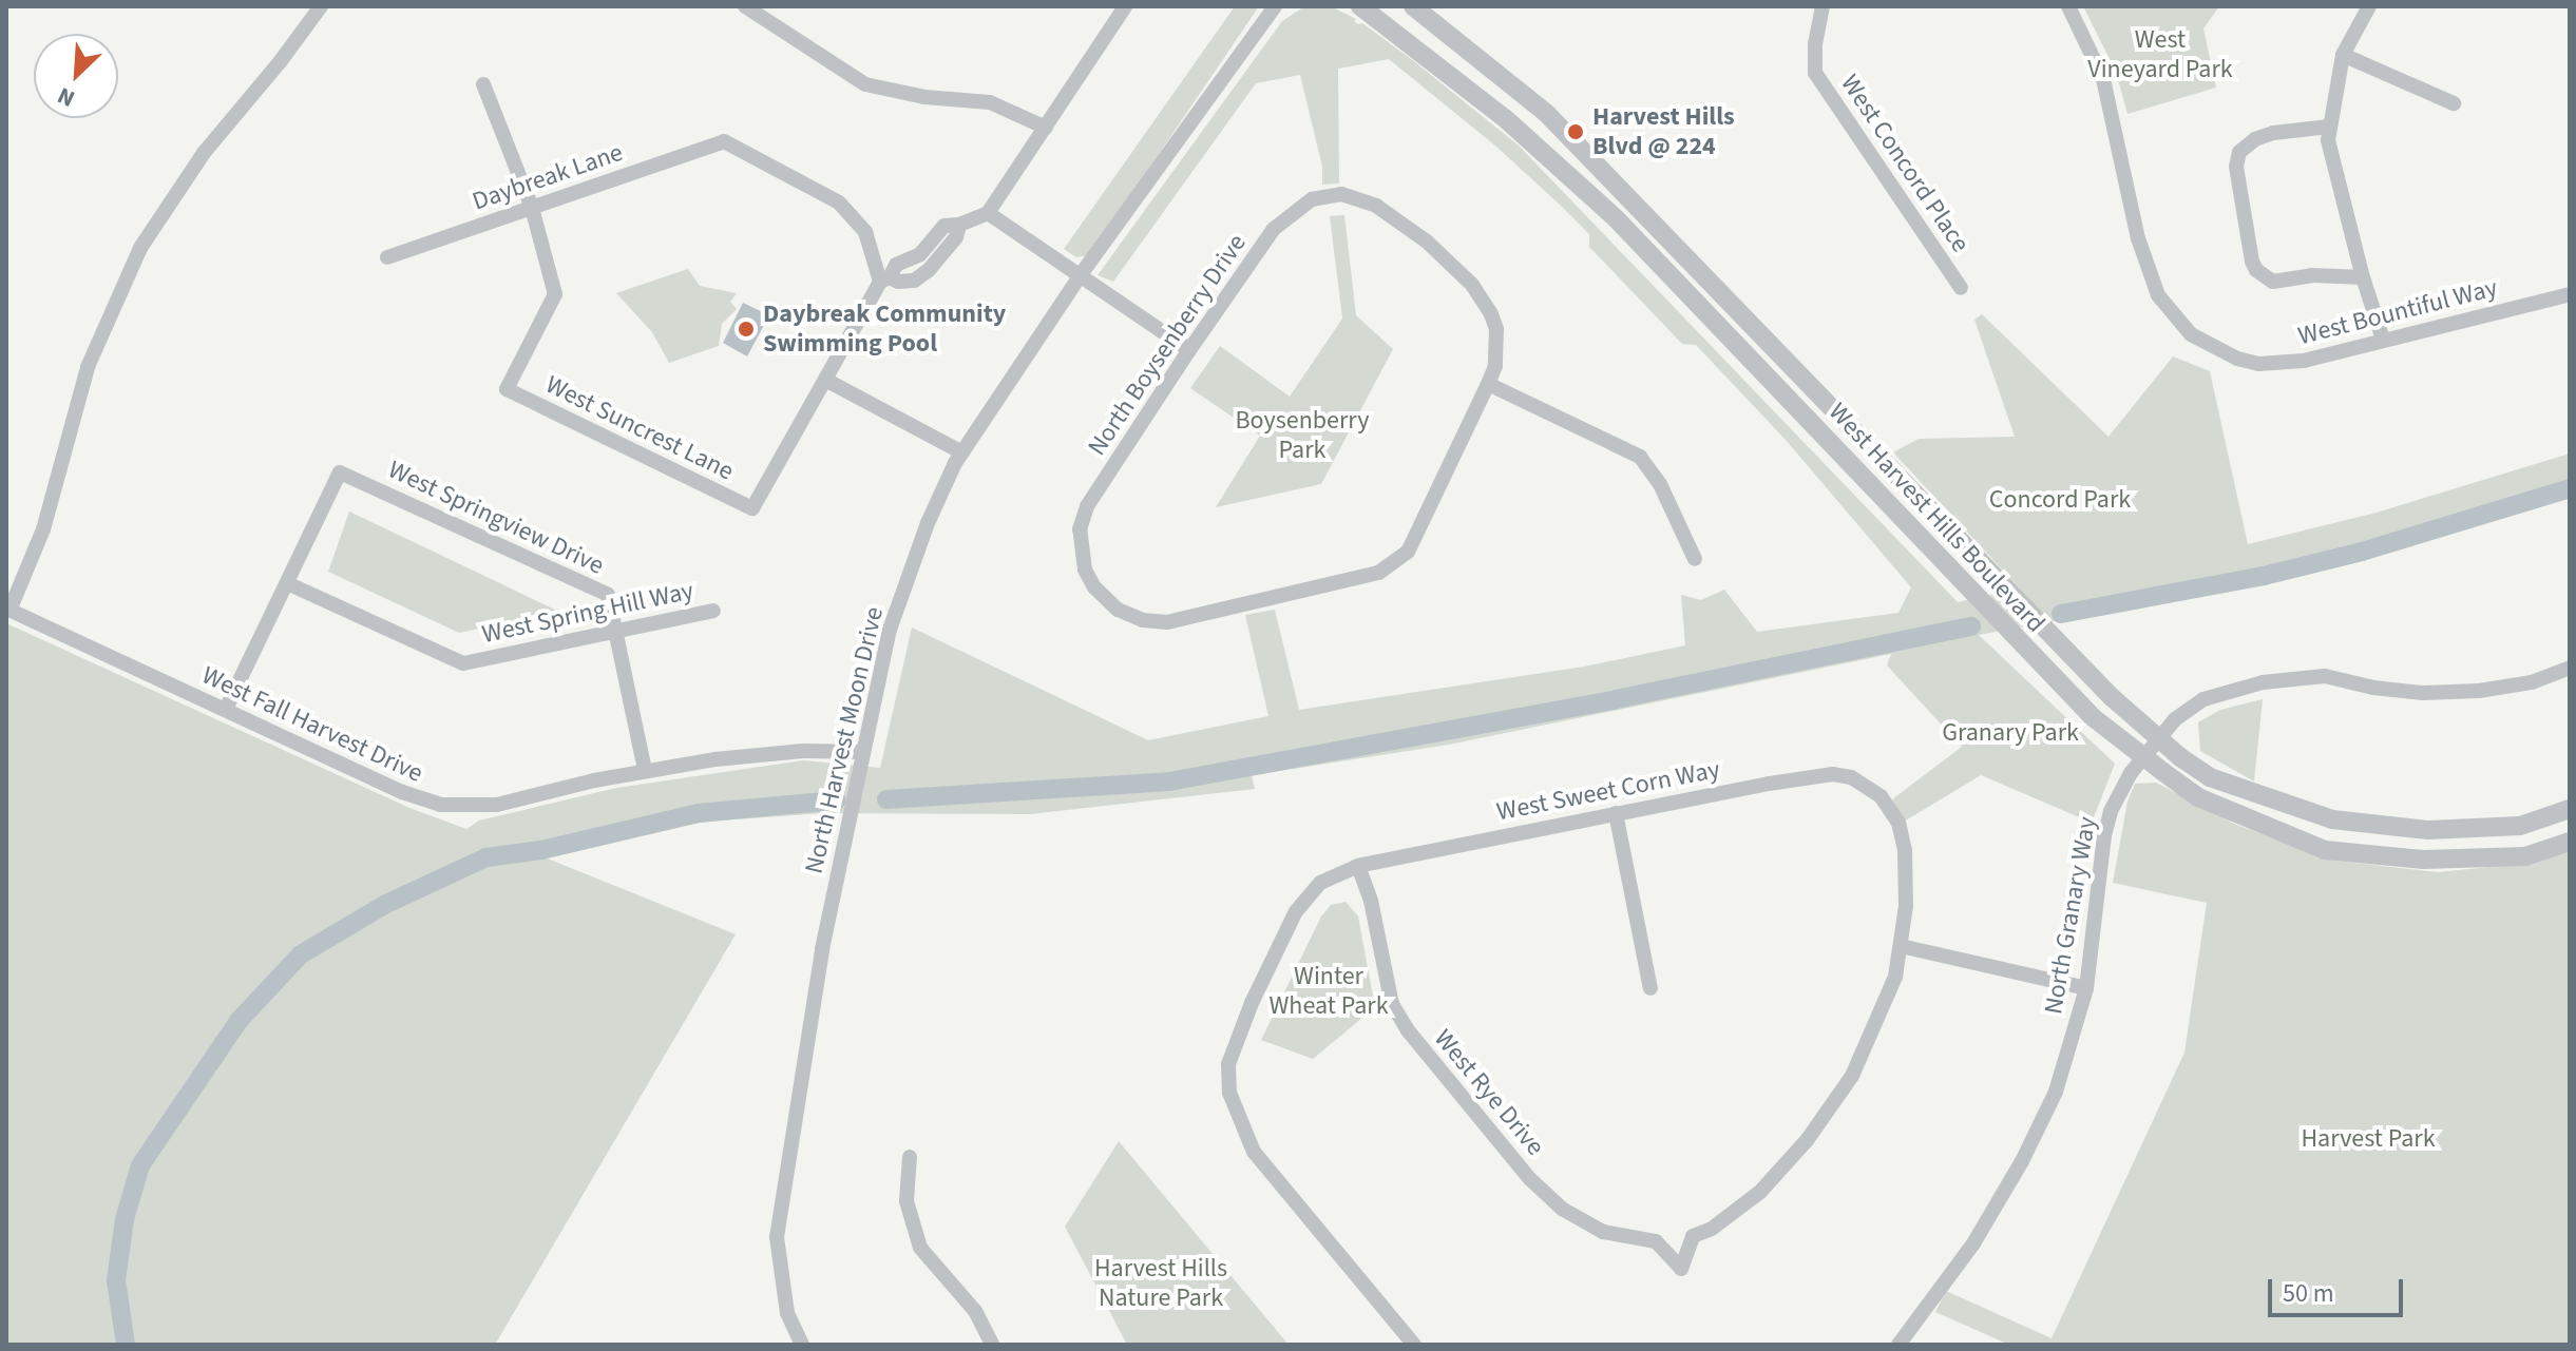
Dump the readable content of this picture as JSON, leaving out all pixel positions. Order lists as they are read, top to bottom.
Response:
{
  "streets": {
    "street": [
      "West Concord Place",
      "Daybreak Lane",
      "West Bountiful Way",
      "North Boysenberry Drive",
      "West Suncrest Lane",
      "West Springview Drive",
      "West Harvest Hills Boulevard",
      "West Spring Hill Way",
      "West Fall Harvest Drive",
      "North Harvest Moon Drive",
      "West Sweet Corn Way",
      "North Granary Way",
      "West Rye Drive"
    ]
  },
  "crossings": [
    ["Daybreak Lane", "West Suncrest Lane"],
    ["West Springview Drive", "West Spring Hill Way"],
    ["West Springview Drive", "West Fall Harvest Drive"],
    ["West Harvest Hills Boulevard", "North Granary Way"],
    ["West Fall Harvest Drive", "North Harvest Moon Drive"],
    ["West Sweet Corn Way", "West Rye Drive"]
  ],
  "parks": [
    "West Vineyard Park",
    "Boysenberry Park",
    "Concord Park",
    "Granary Park",
    "Winter Wheat Park",
    "Harvest Park",
    "Harvest Hills Nature Park"
  ],
  "places": ["Harvest Hills Blvd @ 224", "Daybreak Community Swimming Pool"],
  "scale_bar": "50 m",
  "north": "bottom left"
}
